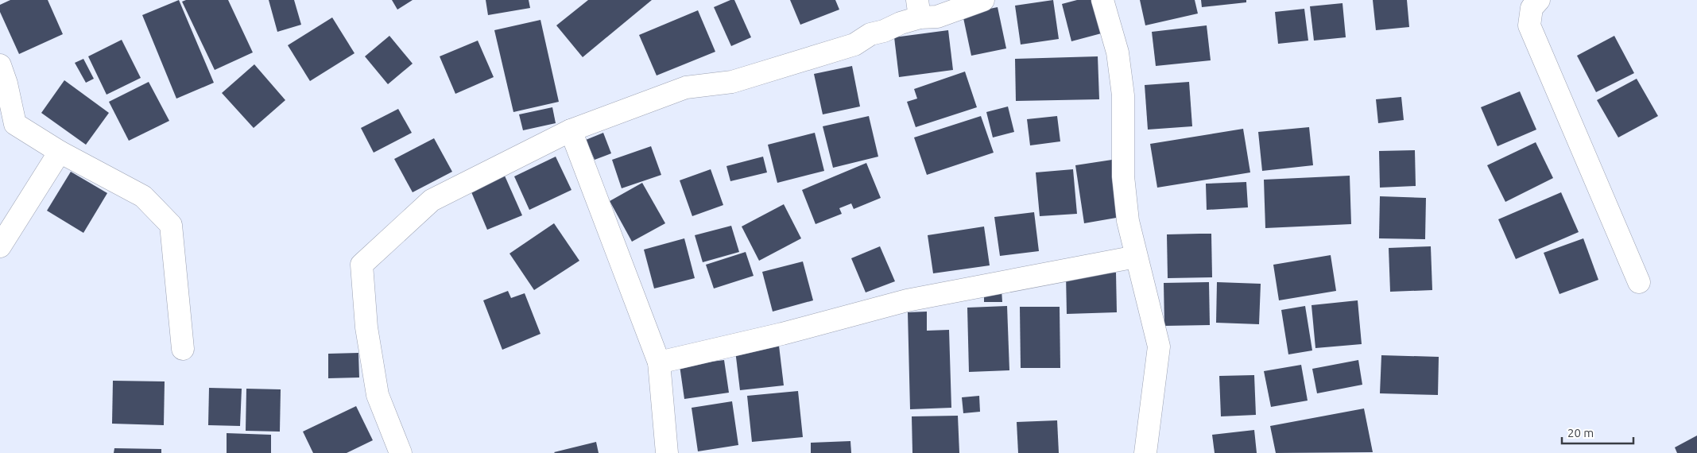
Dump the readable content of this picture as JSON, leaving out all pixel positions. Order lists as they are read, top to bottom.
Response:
{
  "scale_bar": "20 m"
}
